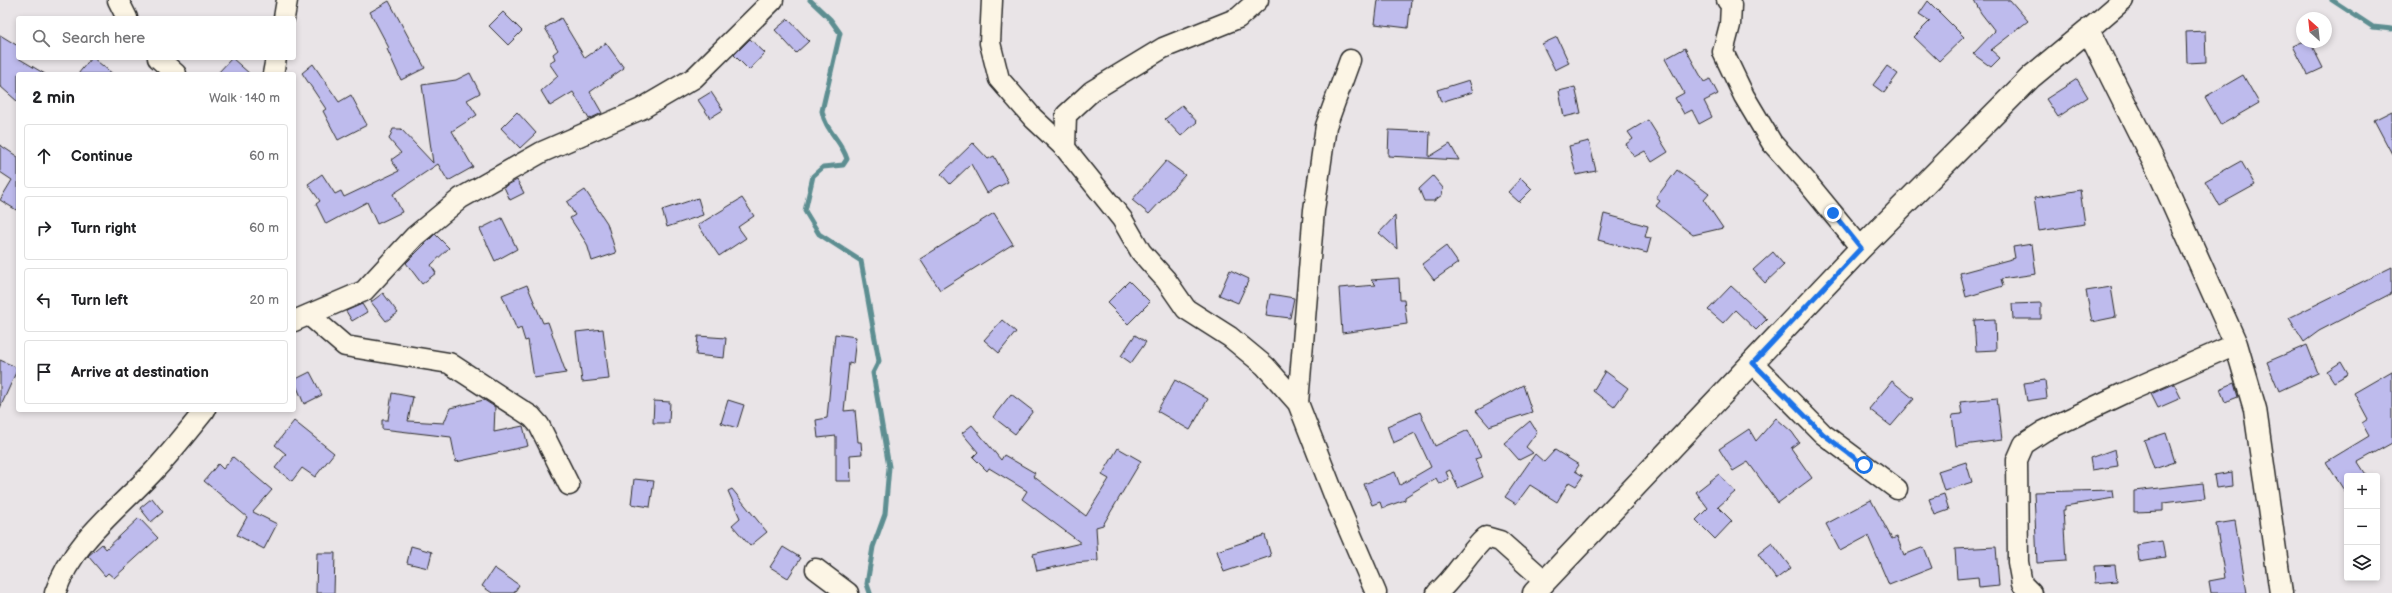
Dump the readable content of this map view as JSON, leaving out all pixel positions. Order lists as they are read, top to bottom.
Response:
{
  "north": "top left",
  "page": {
    "search": "Search here",
    "heading": ["2 min", "Walk · 140 m"],
    "list": [
      ["Continue", "60 m"],
      ["Turn right", "60 m"],
      ["Turn left", "20 m"],
      "Arrive at destination"
    ],
    "map_buttons": ["+", "−"]
  }
}
